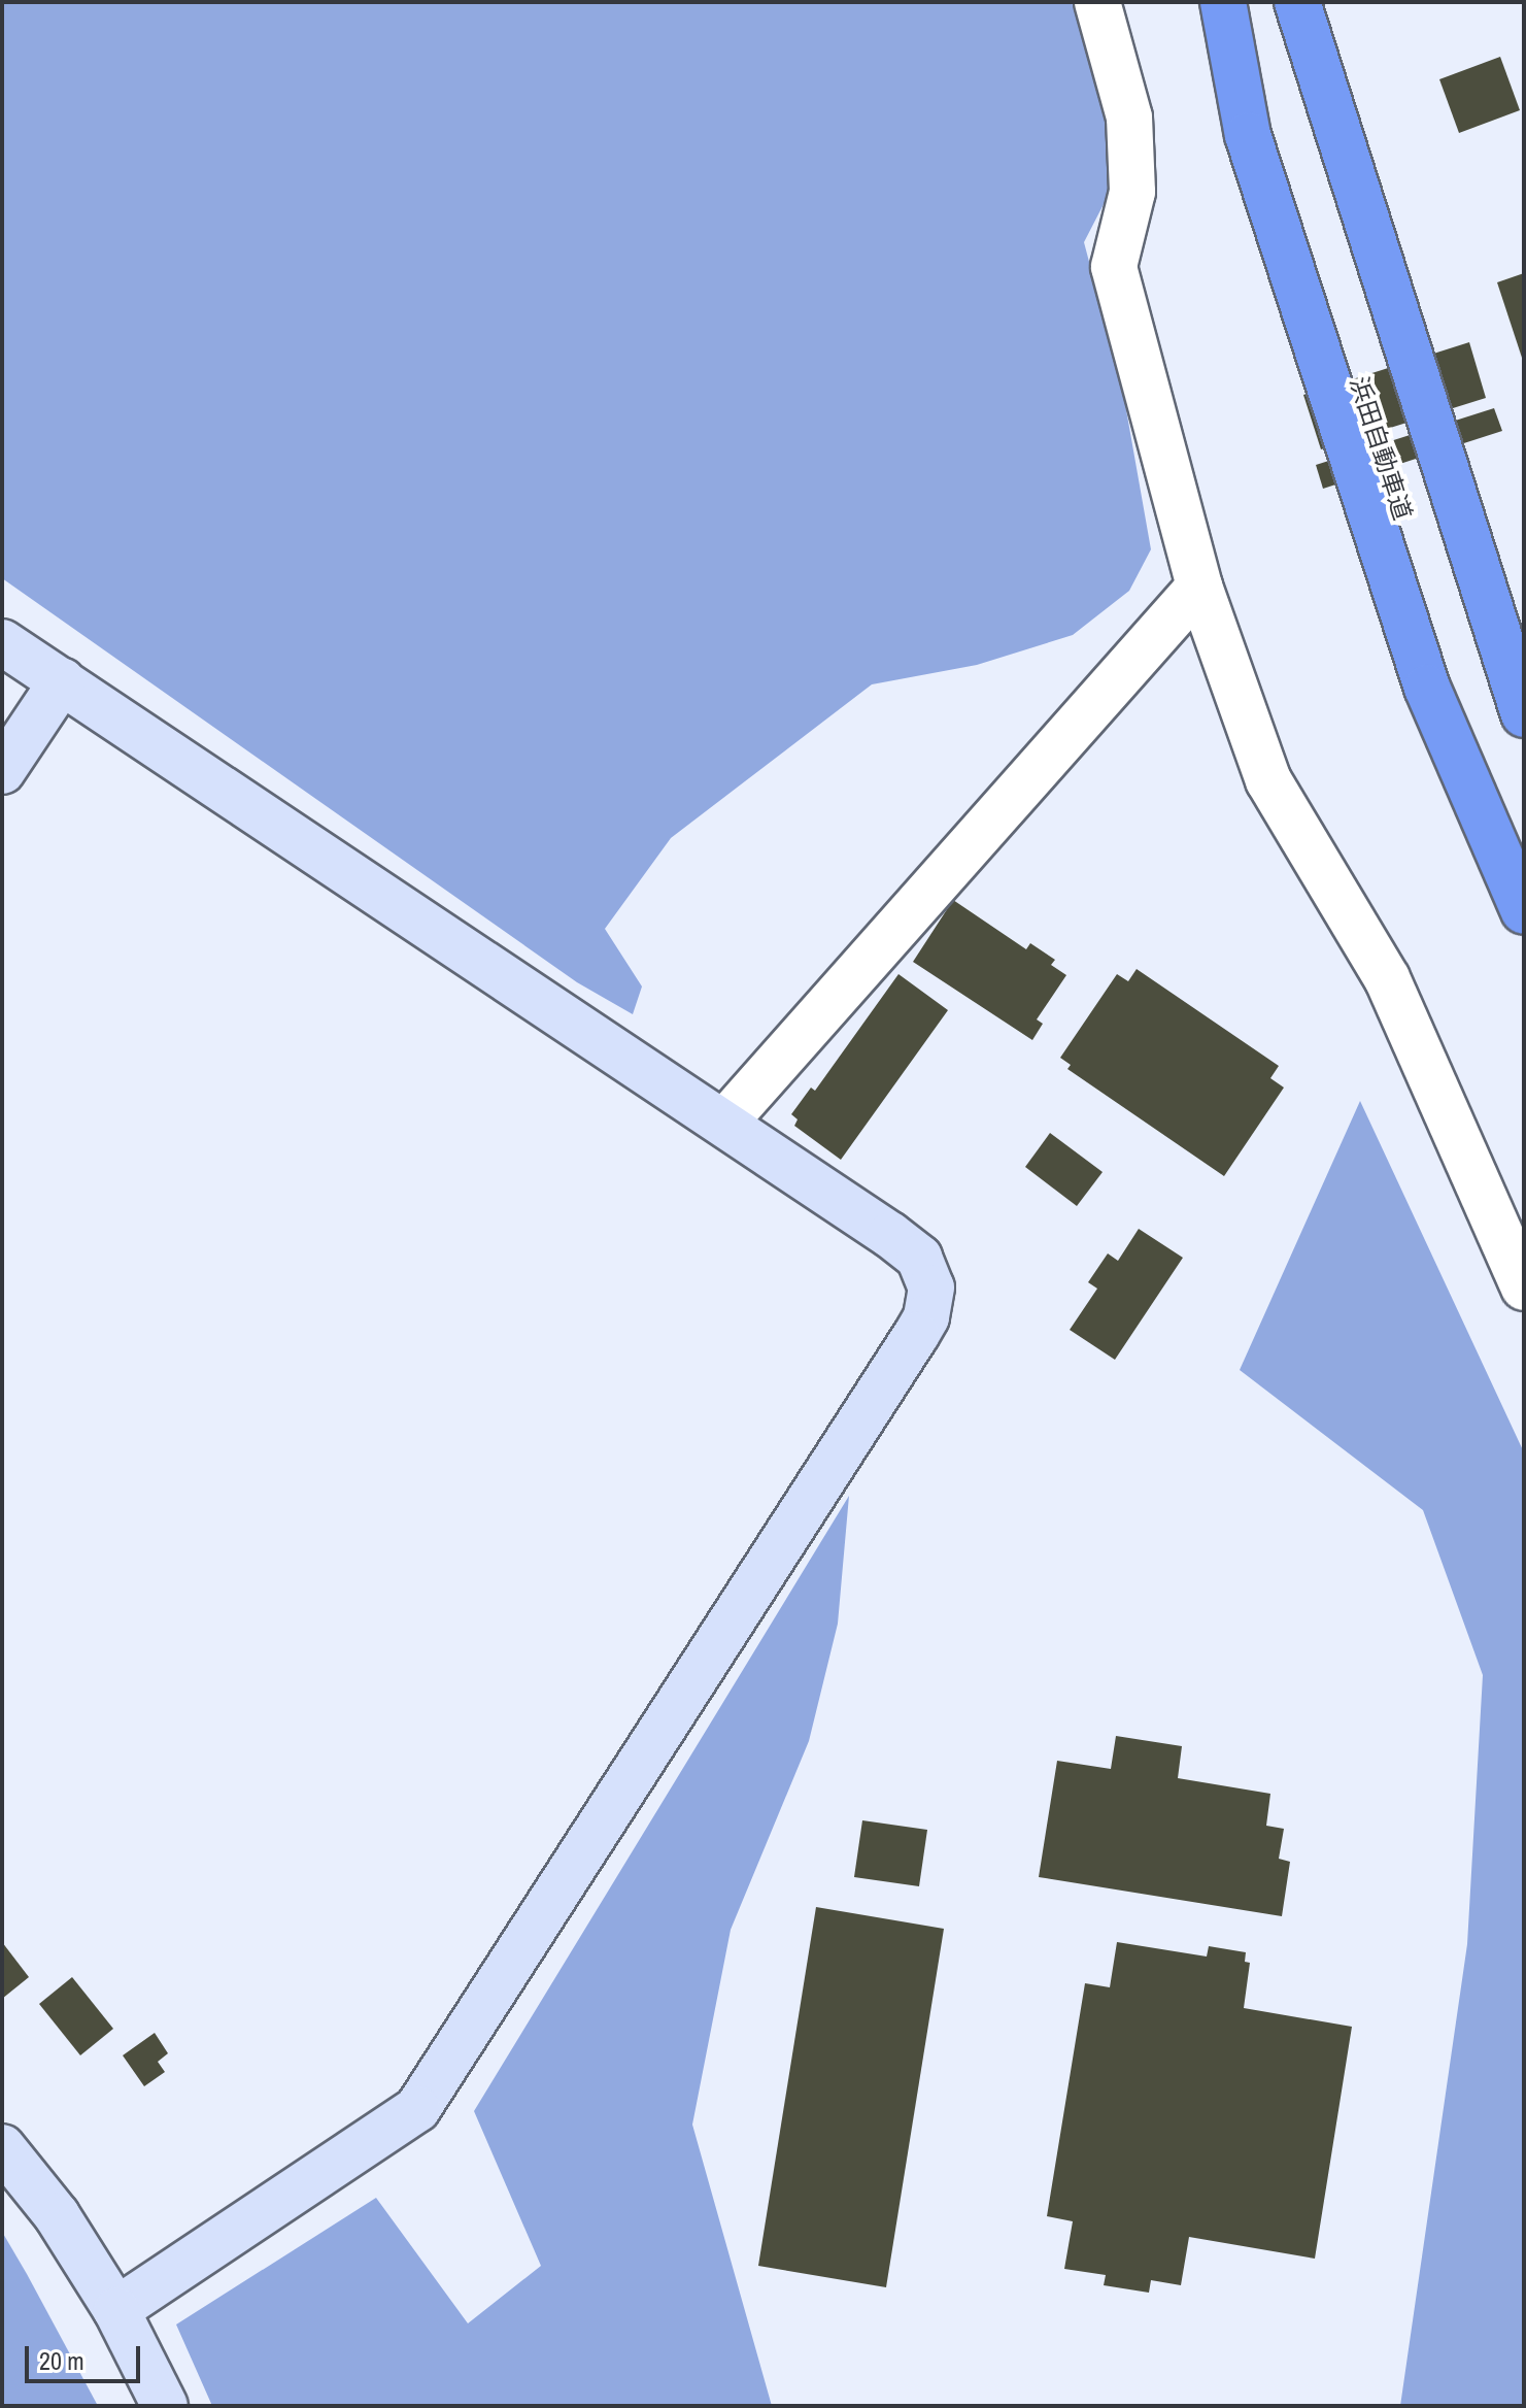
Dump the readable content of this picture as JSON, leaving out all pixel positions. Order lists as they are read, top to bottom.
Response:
{
  "streets": {
    "highway": ["浜田自動車道"]
  },
  "scale_bar": "20 m"
}
